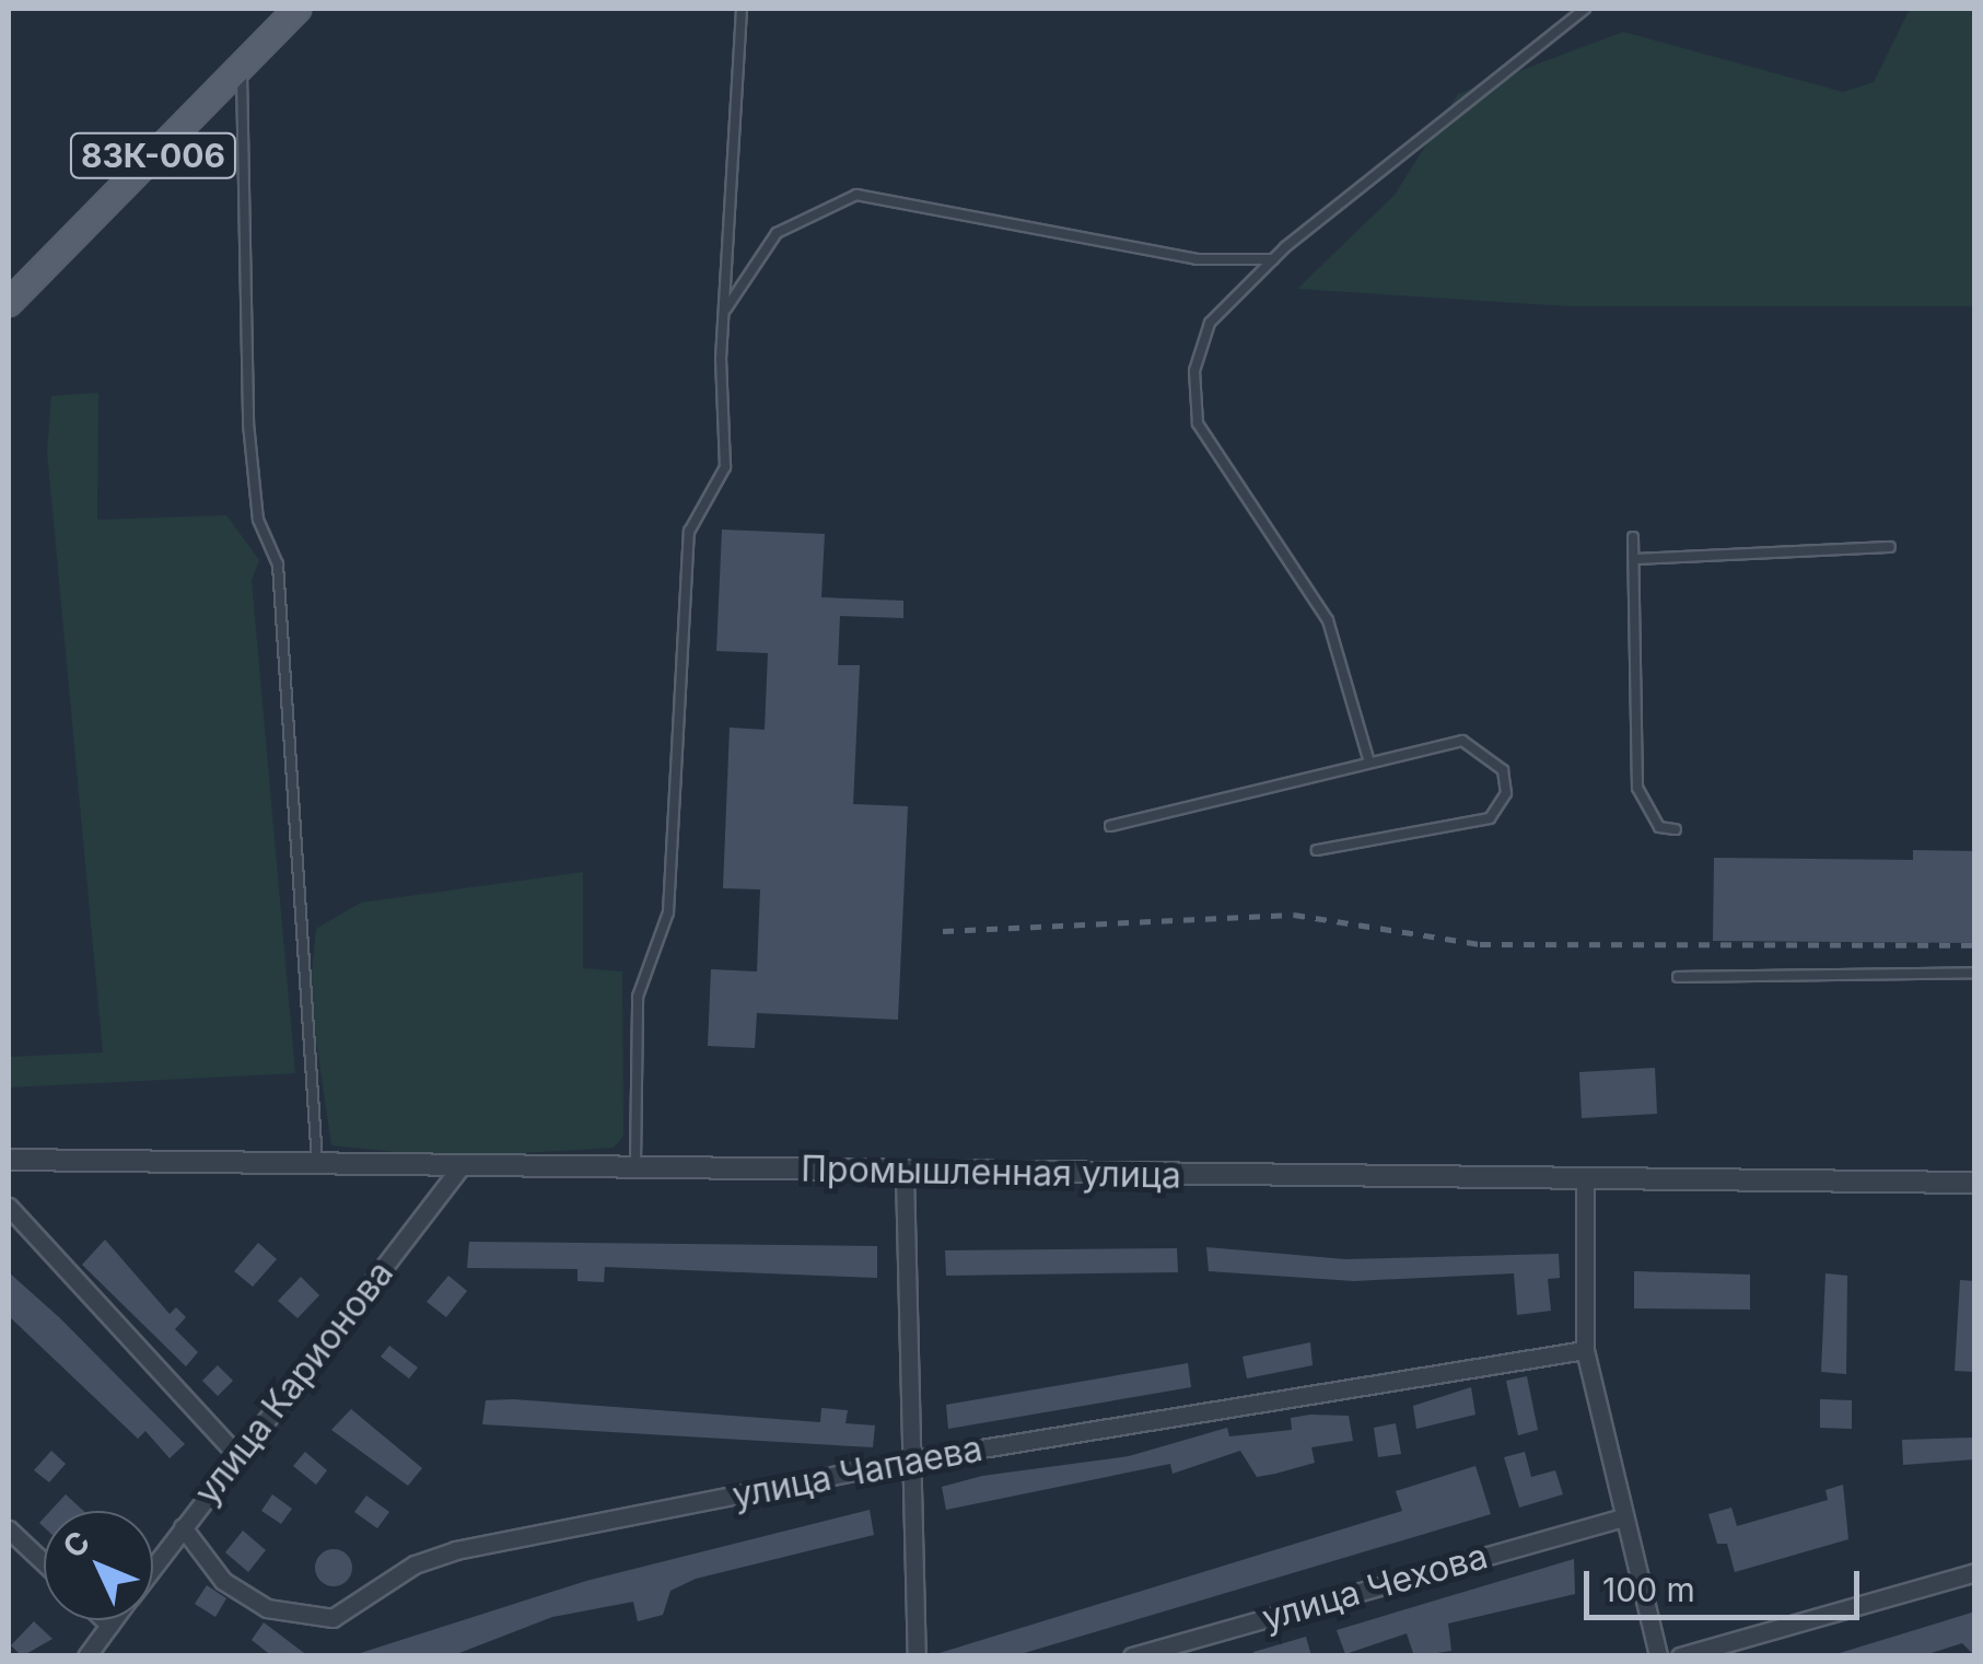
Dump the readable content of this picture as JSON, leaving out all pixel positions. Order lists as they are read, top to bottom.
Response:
{
  "streets": {
    "main road": ["83К-006"],
    "street": [
      "Промышленная улица",
      "улица Карионова",
      "улица Чапаева",
      "улица Чехова"
    ]
  },
  "crossings": [
    ["Промышленная улица", "улица Карионова"],
    ["улица Карионова", "улица Чапаева"]
  ],
  "scale_bar": "100 m",
  "north": "top left"
}
